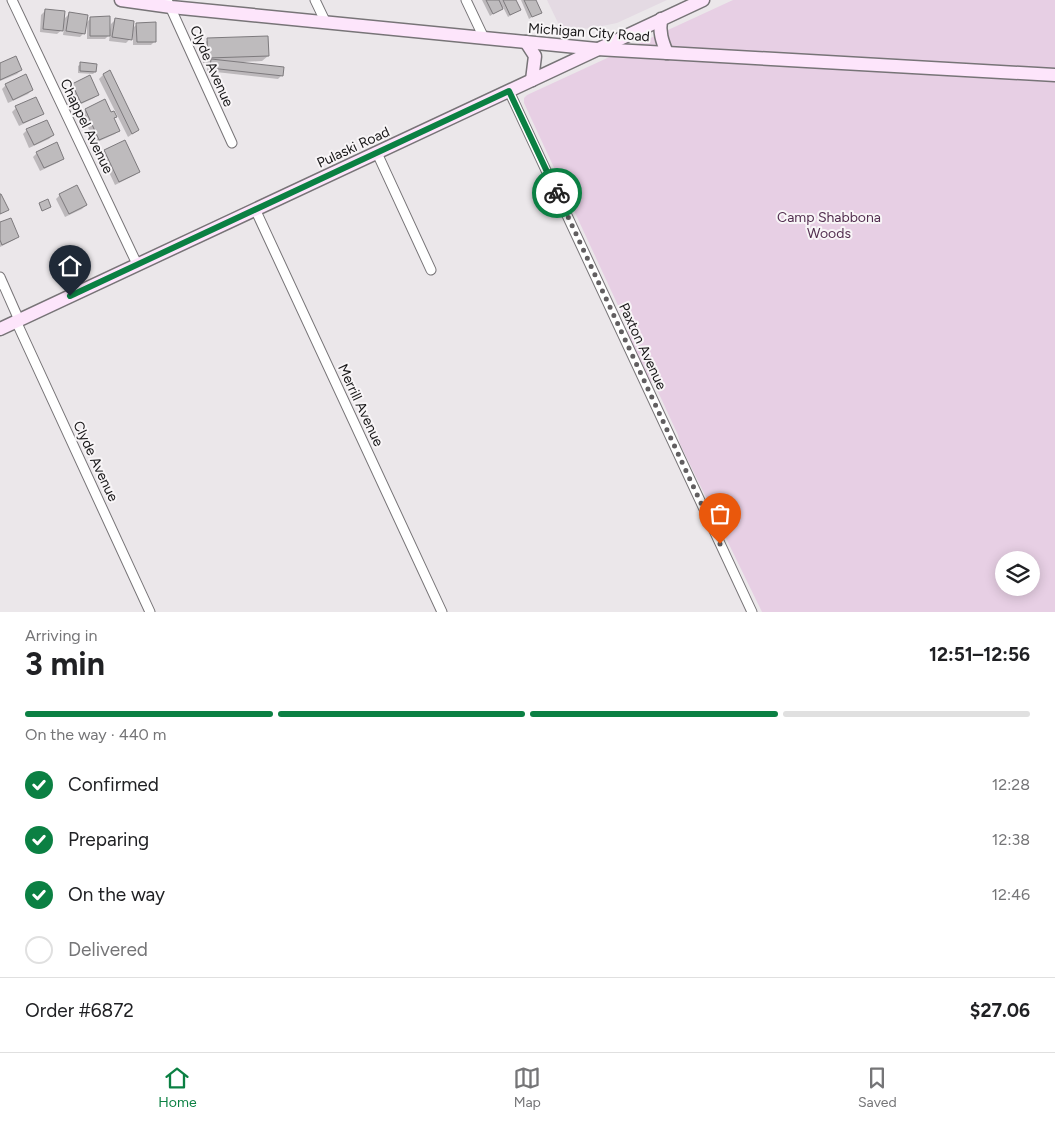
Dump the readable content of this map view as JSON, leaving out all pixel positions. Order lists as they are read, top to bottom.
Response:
{
  "streets": {
    "street": [
      "Michigan City Road",
      "Clyde Avenue",
      "Chappel Avenue",
      "Pulaski Road",
      "Paxton Avenue",
      "Merrill Avenue"
    ]
  },
  "crossings": [
    ["Michigan City Road", "Clyde Avenue"],
    ["Michigan City Road", "Pulaski Road"],
    ["Clyde Avenue", "Pulaski Road"],
    ["Chappel Avenue", "Pulaski Road"],
    ["Pulaski Road", "Paxton Avenue"],
    ["Pulaski Road", "Merrill Avenue"]
  ],
  "parks": ["Camp Shabbona Woods"],
  "page": {
    "heading": ["3 min", "Arriving in", "12:51–12:56"],
    "panel": ["Order #6872", "$27.06"],
    "bar": "On the way · 440 m",
    "list": [
      ["Confirmed", "12:28"],
      ["Preparing", "12:38"],
      ["On the way", "12:46"],
      "Delivered"
    ],
    "tabs": ["Home", "Map", "Saved"]
  }
}
